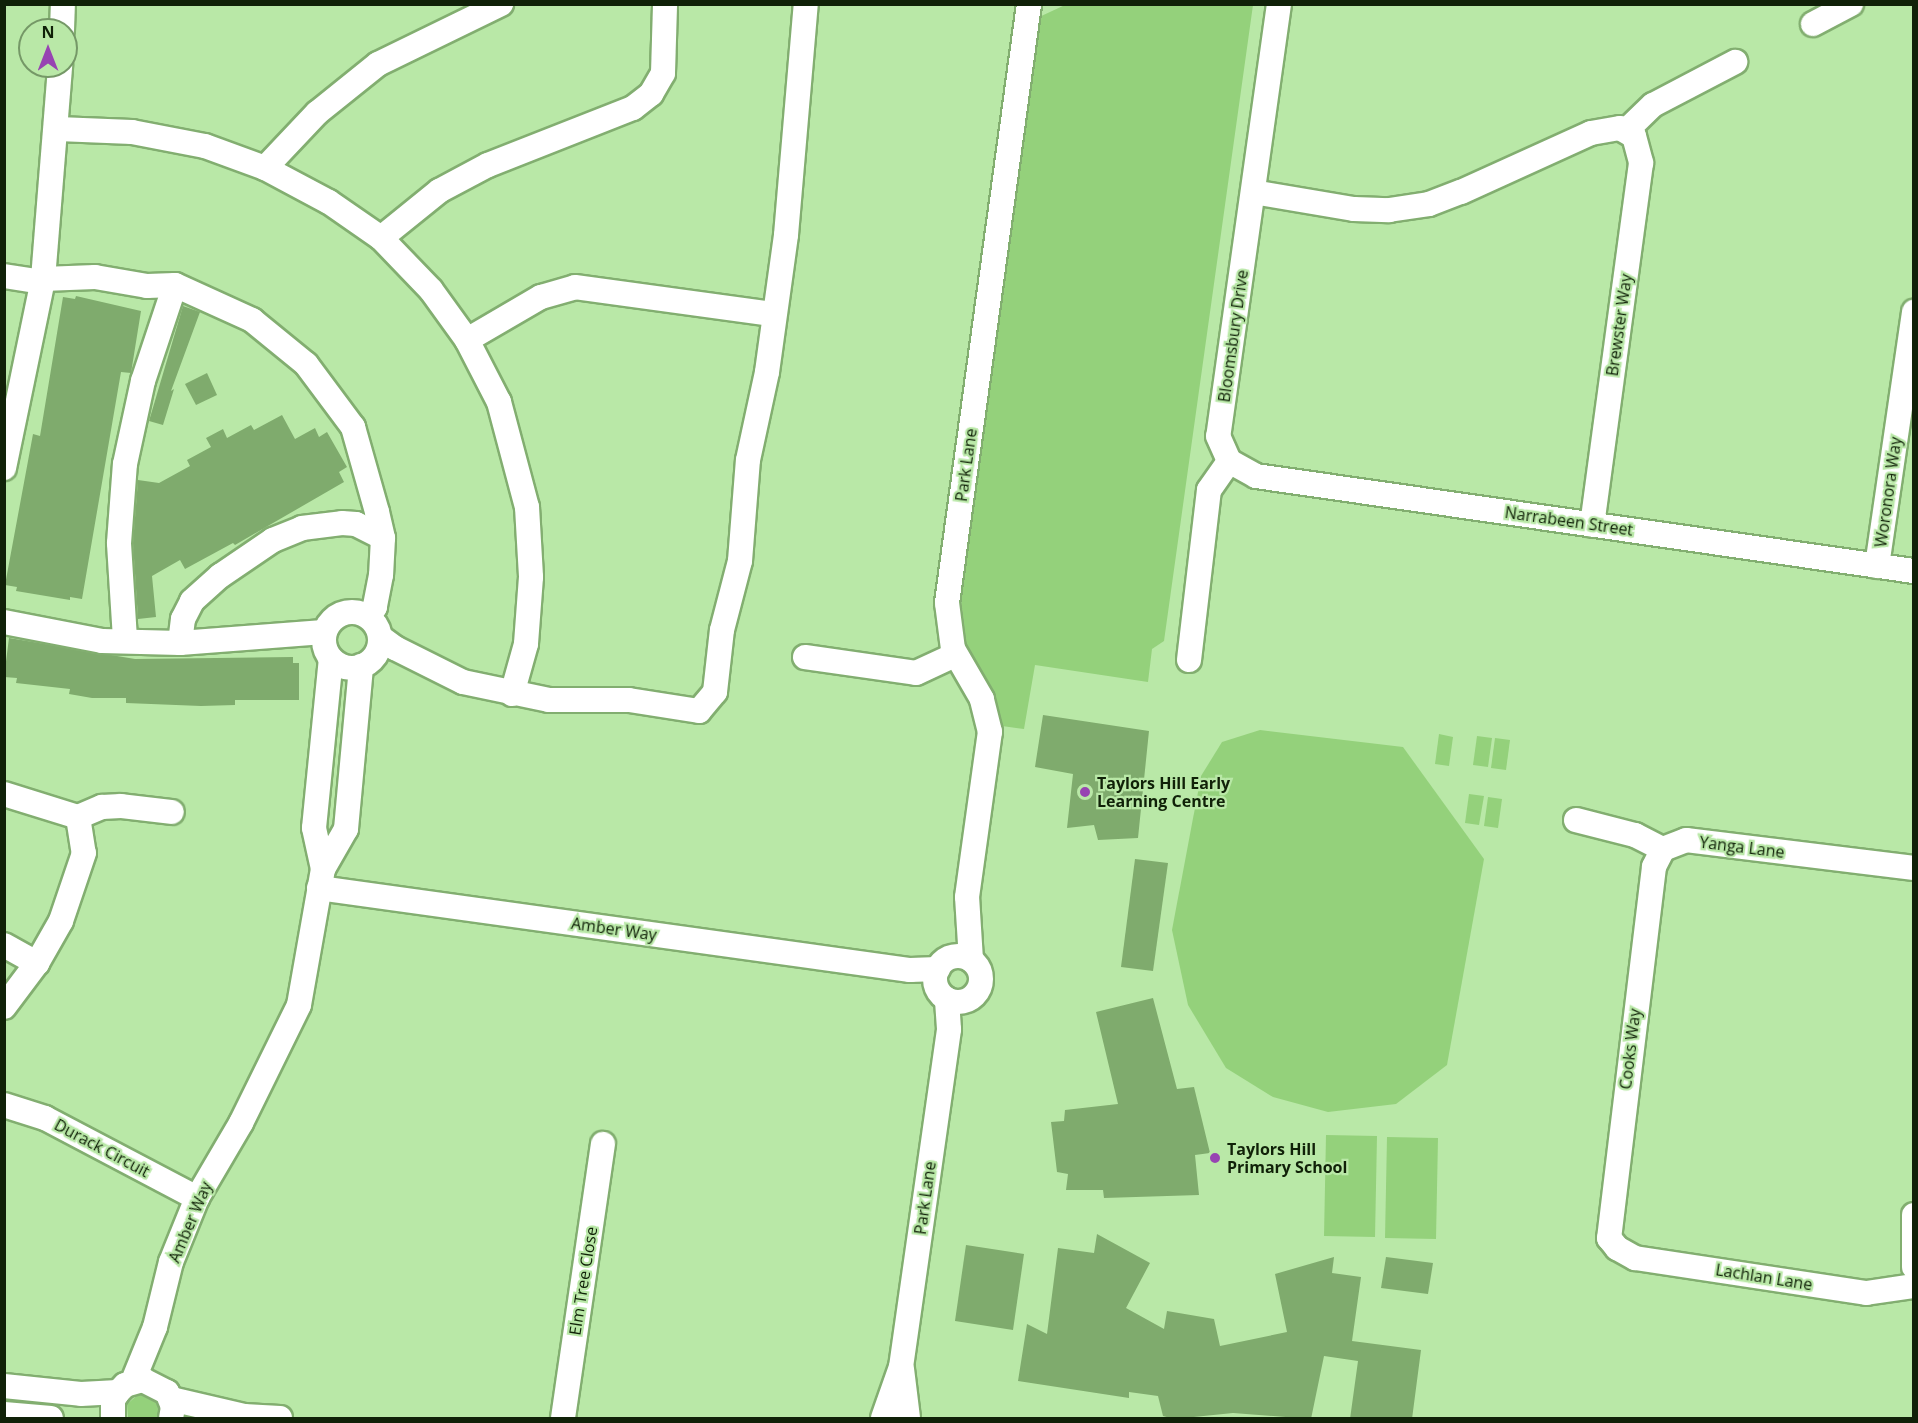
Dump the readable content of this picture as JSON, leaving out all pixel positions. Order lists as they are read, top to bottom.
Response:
{
  "streets": {
    "street": [
      "Brewster Way",
      "Bloomsbury Drive",
      "Park Lane",
      "Woronora Way",
      "Narrabeen Street",
      "Yanga Lane",
      "Amber Way",
      "Cooks Way",
      "Durack Circuit",
      "Lachlan Lane",
      "Elm Tree Close"
    ]
  },
  "crossings": [
    ["Brewster Way", "Narrabeen Street"],
    ["Bloomsbury Drive", "Narrabeen Street"],
    ["Park Lane", "Amber Way"],
    ["Woronora Way", "Narrabeen Street"],
    ["Yanga Lane", "Cooks Way"],
    ["Amber Way", "Durack Circuit"],
    ["Cooks Way", "Lachlan Lane"]
  ],
  "places": ["Taylors Hill Early Learning Centre", "Taylors Hill Primary School"],
  "north": "top"
}
